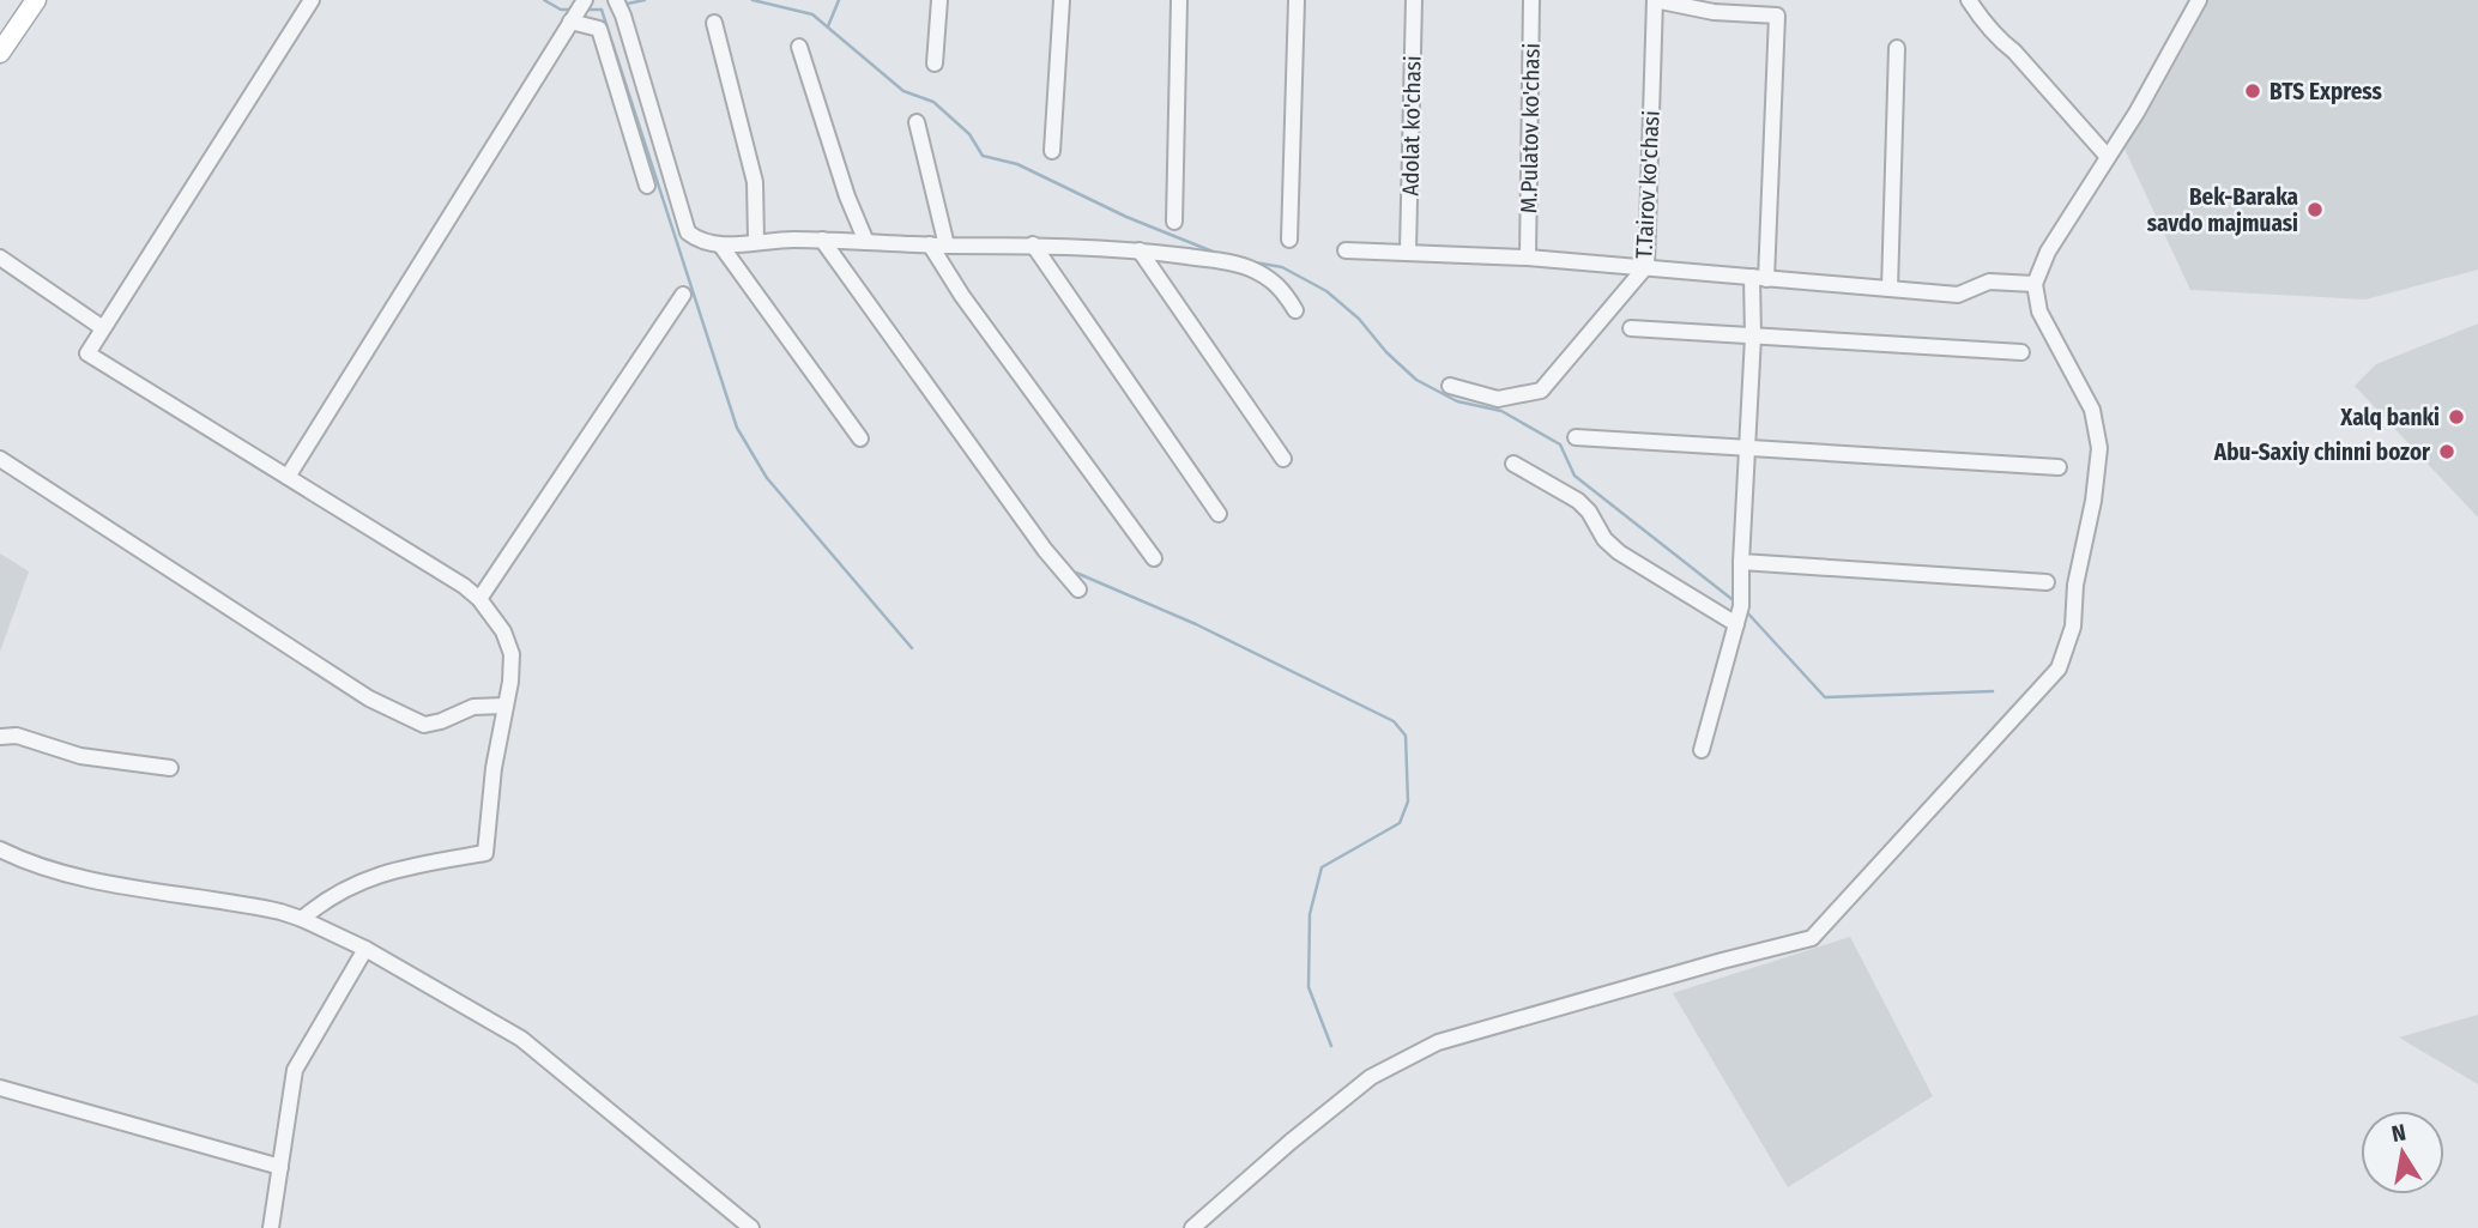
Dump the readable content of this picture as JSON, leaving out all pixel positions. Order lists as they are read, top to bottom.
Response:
{
  "streets": {
    "street": ["Adolat ko'chasi", "M.Pulatov ko'chasi", "T.Tairov ko'chasi"]
  },
  "places": [
    "BTS Express",
    "Bek-Baraka savdo majmuasi",
    "Xalq banki",
    "Abu-Saxiy chinni bozor"
  ],
  "north": "top"
}
